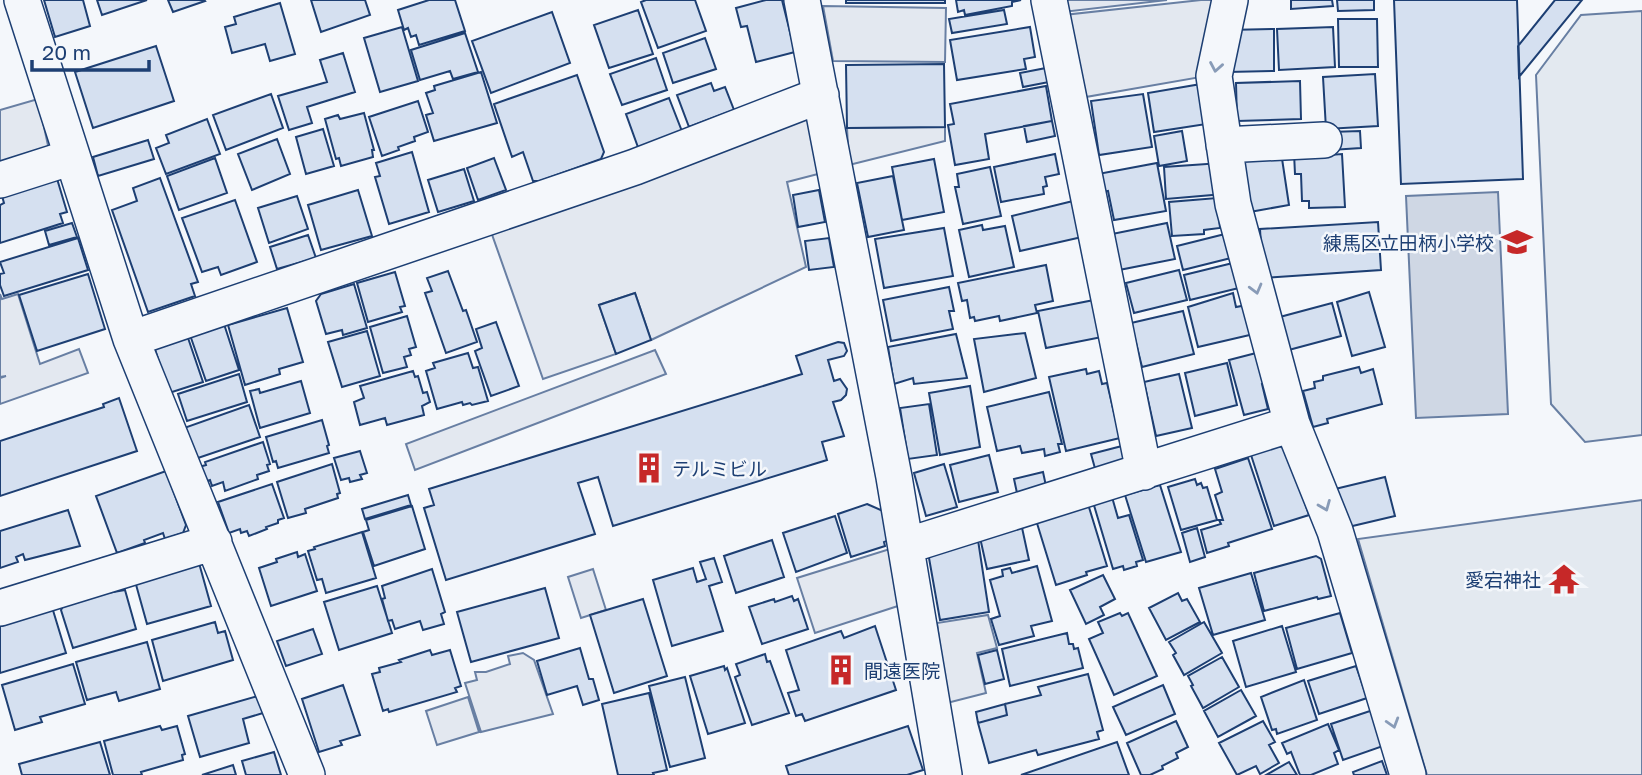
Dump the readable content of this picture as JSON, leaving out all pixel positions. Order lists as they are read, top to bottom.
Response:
{
  "places": {
    "school or university": ["練馬区立田柄小学校"],
    "building": ["テルミビル", "間遠医院"],
    "temple": ["愛宕神社"]
  },
  "scale_bar": "20 m"
}
